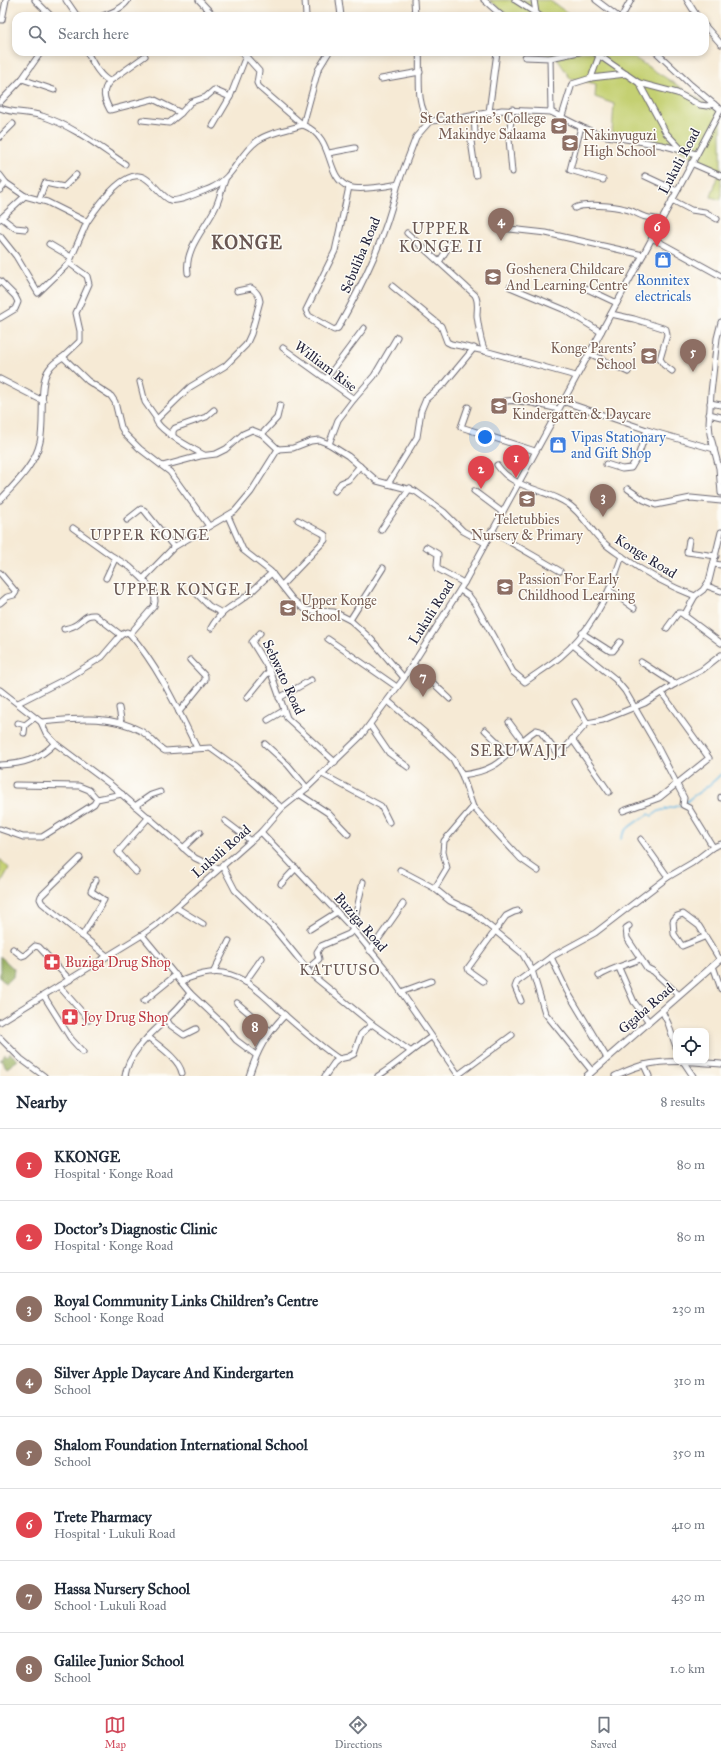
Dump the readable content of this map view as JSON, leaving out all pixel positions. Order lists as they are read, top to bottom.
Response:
{
  "streets": {
    "main road": ["Ggaba Road"],
    "street": [
      "Lukuli Road",
      "Sebuliba Road",
      "William Rise",
      "Konge Road",
      "Sebwato Road",
      "Buziga Road"
    ]
  },
  "crossings": [
    ["Lukuli Road", "Konge Road"],
    ["Lukuli Road", "Sebwato Road"],
    ["Lukuli Road", "Buziga Road"]
  ],
  "districts": [
    "UPPER KONGE II",
    "KONGE",
    "UPPER KONGE",
    "UPPER KONGE I",
    "SERUWAJJI",
    "KATUUSO"
  ],
  "places": {
    "school or university": [
      "St Catherine's College Makindye Salaama",
      "Nakinyuguzi High School",
      "Goshenera Childcare And Learning Centre",
      "Konge Parents' School",
      "Goshonera Kindergatten & Daycare",
      "Teletubbies Nursery & Primary",
      "Passion For Early Childhood Learning",
      "Upper Konge School"
    ],
    "shop": ["Ronnitex electricals", "Vipas Stationary and Gift Shop"],
    "pharmacy": ["Buziga Drug Shop", "Joy Drug Shop"]
  },
  "page": {
    "search": "Search here",
    "pins": [
      "4",
      "6",
      "5",
      "1",
      "2",
      "3",
      "7",
      "8"
    ],
    "heading": ["Nearby", "8 results"],
    "list": [
      {
        "mark": "1",
        "name": "KKONGE",
        "note": "Hospital · Konge Road",
        "value": "80 m"
      },
      {
        "mark": "2",
        "name": "Doctor's Diagnostic Clinic",
        "note": "Hospital · Konge Road",
        "value": "80 m"
      },
      {
        "mark": "3",
        "name": "Royal Community Links Children's Centre",
        "note": "School · Konge Road",
        "value": "230 m"
      },
      {
        "mark": "4",
        "name": "Silver Apple Daycare And Kindergarten",
        "note": "School",
        "value": "310 m"
      },
      {
        "mark": "5",
        "name": "Shalom Foundation International School",
        "note": "School",
        "value": "350 m"
      },
      {
        "mark": "6",
        "name": "Trete Pharmacy",
        "note": "Hospital · Lukuli Road",
        "value": "410 m"
      },
      {
        "mark": "7",
        "name": "Hassa Nursery School",
        "note": "School · Lukuli Road",
        "value": "430 m"
      },
      {
        "mark": "8",
        "name": "Galilee Junior School",
        "note": "School",
        "value": "1.0 km"
      }
    ],
    "nav": ["Map", "Directions", "Saved"]
  }
}
